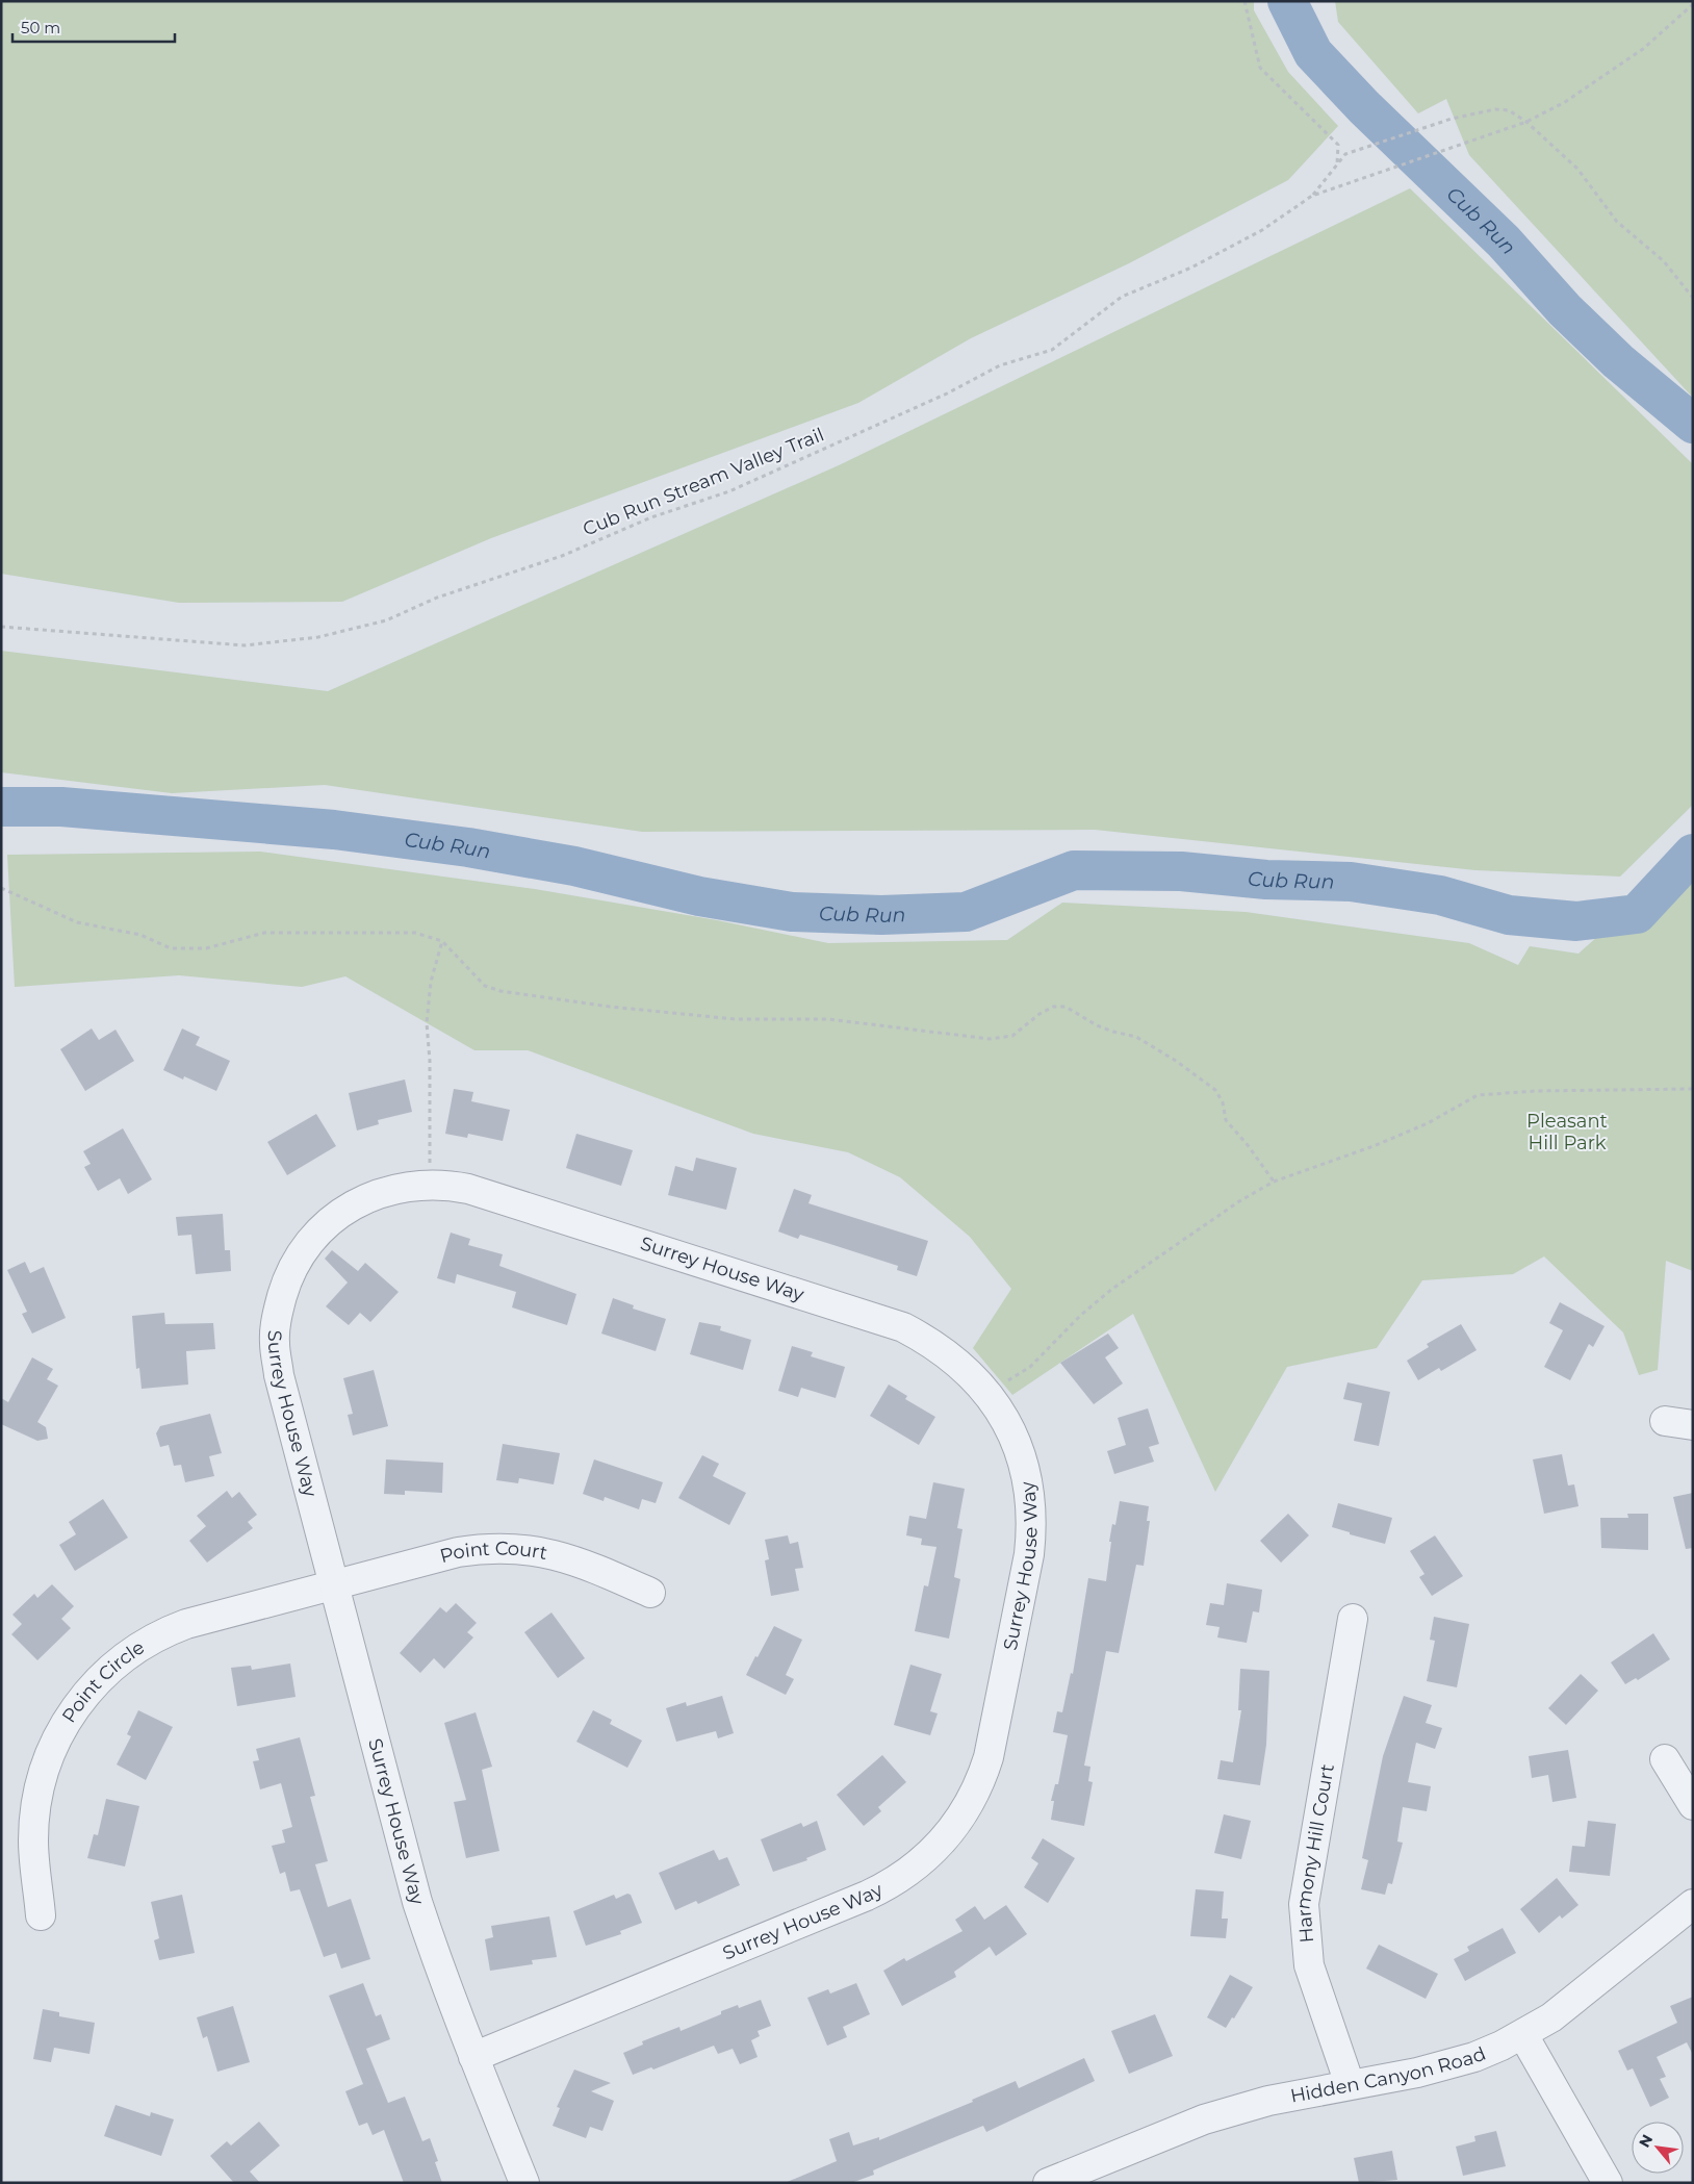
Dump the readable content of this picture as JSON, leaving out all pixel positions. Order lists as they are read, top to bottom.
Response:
{
  "streets": {
    "street": [
      "Surrey House Way",
      "Point Court",
      "Point Circle",
      "Harmony Hill Court",
      "Hidden Canyon Road"
    ],
    "path": ["Cub Run Stream Valley Trail"]
  },
  "crossings": [
    ["Surrey House Way", "Point Court"],
    ["Surrey House Way", "Point Circle"],
    ["Point Court", "Point Circle"],
    ["Harmony Hill Court", "Hidden Canyon Road"]
  ],
  "water": ["Cub Run"],
  "parks": ["Pleasant Hill Park"],
  "scale_bar": "50 m",
  "north": "top left"
}
